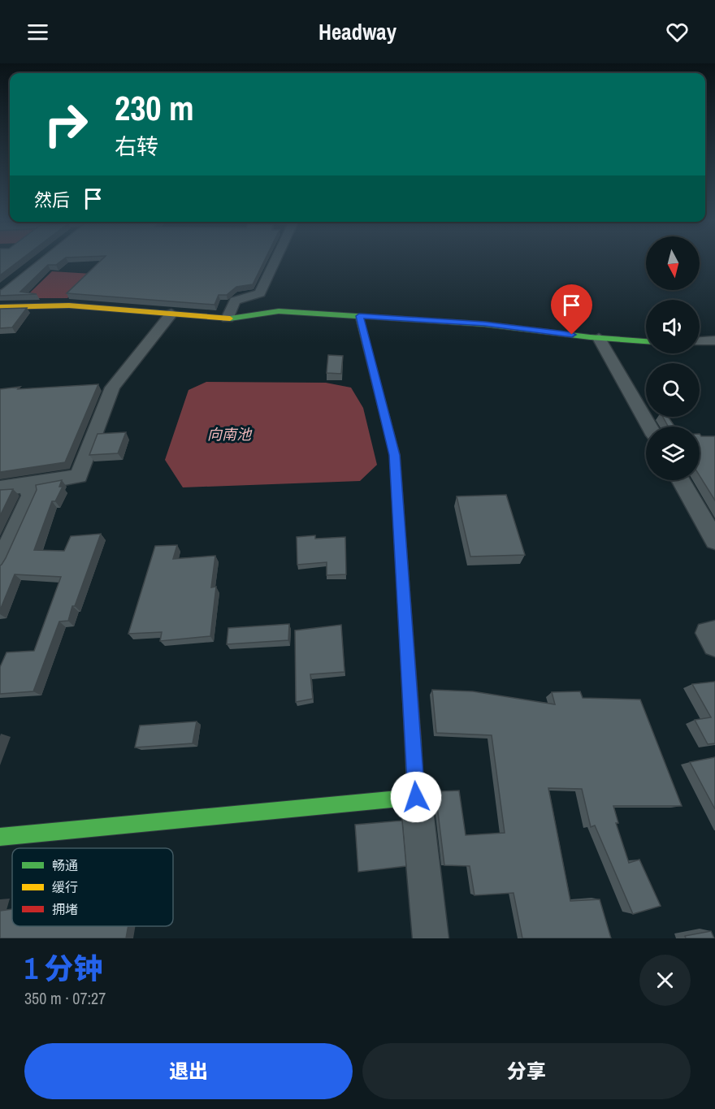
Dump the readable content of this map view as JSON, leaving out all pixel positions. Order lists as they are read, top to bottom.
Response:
{
  "water": ["向南池"],
  "legend": ["畅通", "缓行", "拥堵"],
  "north": "bottom",
  "page": {
    "header": "Headway",
    "turn": ["230 m", "右转"],
    "then": "然后",
    "heading": ["1 分钟", "350 m · 07:27"],
    "buttons": ["退出", "分享"]
  }
}
